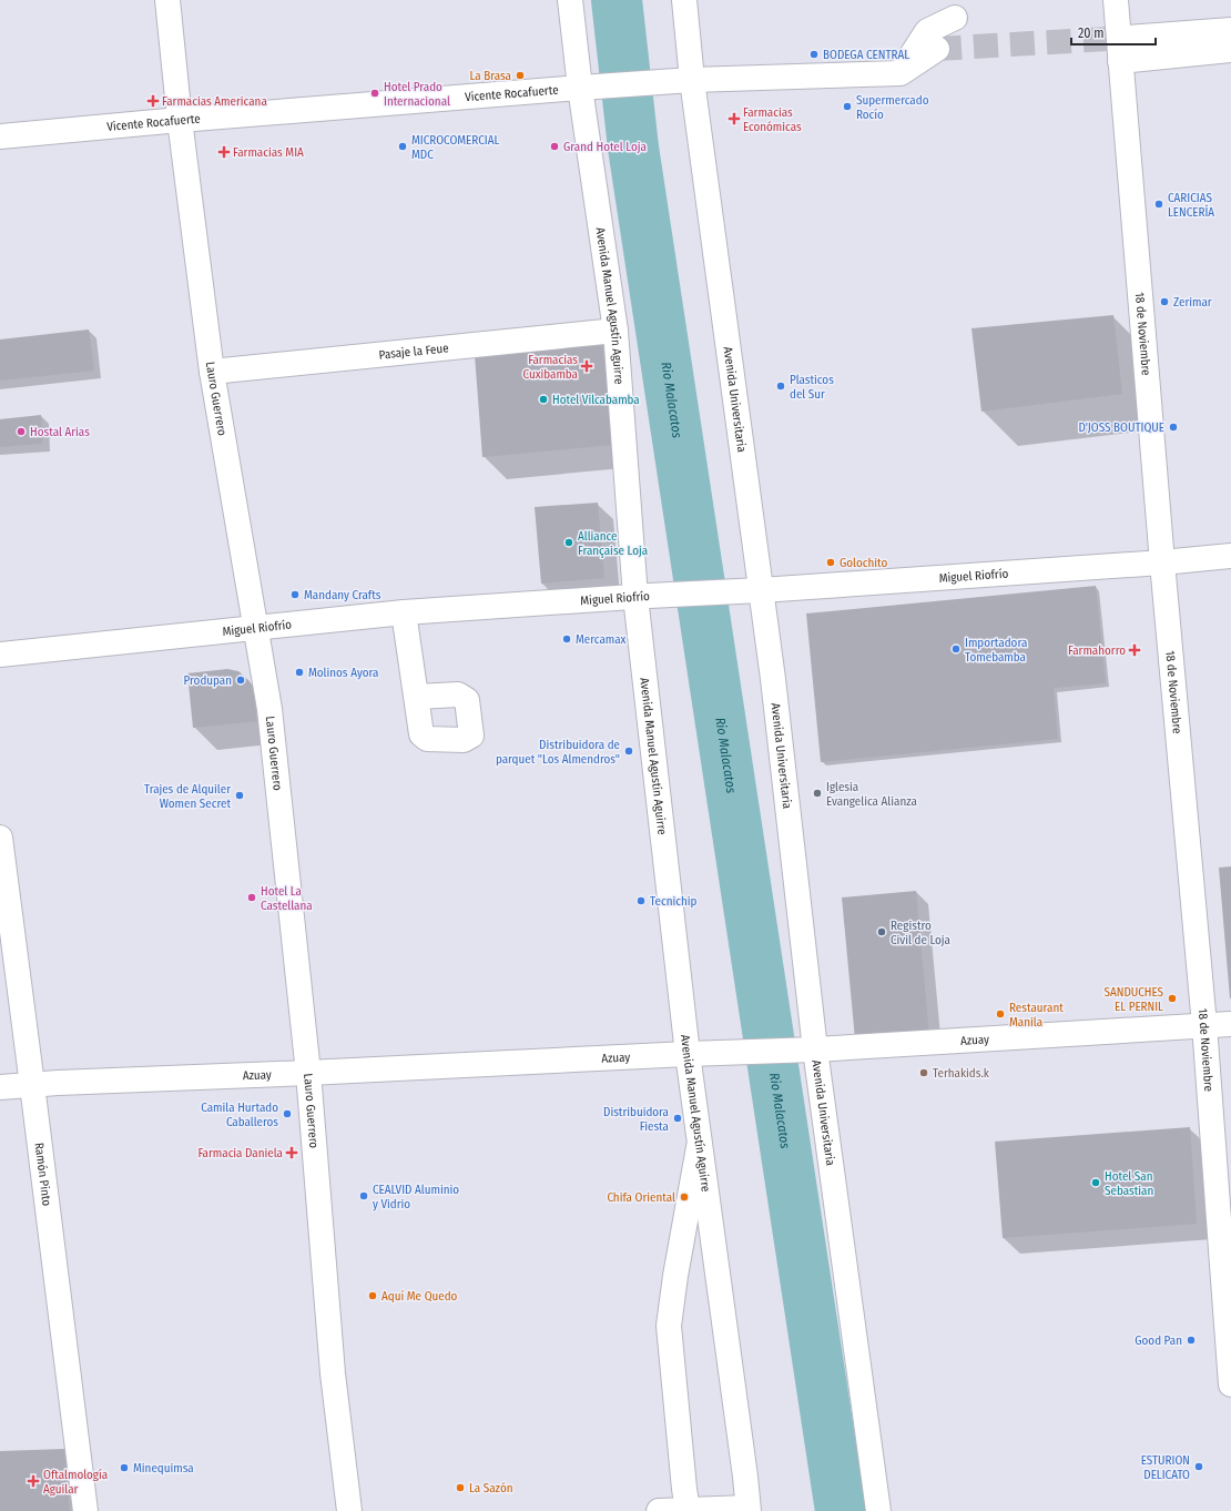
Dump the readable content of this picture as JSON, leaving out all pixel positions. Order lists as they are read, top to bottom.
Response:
{
  "streets": {
    "street": [
      "Vicente Rocafuerte",
      "Avenida Manuel Agustín Aguirre",
      "18 de Noviembre",
      "Pasaje la Feue",
      "Lauro Guerrero",
      "Avenida Universitaria",
      "Miguel Riofrío",
      "Azuay",
      "Ramón Pinto"
    ]
  },
  "crossings": [
    ["Vicente Rocafuerte", "Avenida Manuel Agustín Aguirre"],
    ["Vicente Rocafuerte", "Lauro Guerrero"],
    ["Vicente Rocafuerte", "Avenida Universitaria"],
    ["Avenida Manuel Agustín Aguirre", "Pasaje la Feue"],
    ["Avenida Manuel Agustín Aguirre", "Miguel Riofrío"],
    ["Avenida Manuel Agustín Aguirre", "Azuay"],
    ["18 de Noviembre", "Miguel Riofrío"],
    ["18 de Noviembre", "Azuay"],
    ["Pasaje la Feue", "Lauro Guerrero"],
    ["Lauro Guerrero", "Miguel Riofrío"],
    ["Lauro Guerrero", "Azuay"],
    ["Avenida Universitaria", "Miguel Riofrío"],
    ["Avenida Universitaria", "Azuay"],
    ["Azuay", "Ramón Pinto"]
  ],
  "water": ["Rio Malacatos"],
  "places": {
    "other": [
      "BODEGA CENTRAL",
      "La Brasa",
      "Hotel Prado Internacional",
      "Supermercado Rocío",
      "MICROCOMERCIAL MDC",
      "Grand Hotel Loja",
      "CARICIAS LENCERÍA",
      "Zerimar",
      "Plasticos del Sur",
      "Hotel Vilcabamba",
      "D'JOSS BOUTIQUE",
      "Hostal Arias",
      "Alliance Française Loja",
      "Golochito",
      "Mandany Crafts",
      "Mercamax",
      "Importadora Tomebamba",
      "Molinos Ayora",
      "Produpan",
      "Distribuidora de parquet \"Los Almendros\"",
      "Iglesia Evangelica Alianza",
      "Trajes de Alquiler Women Secret",
      "Hotel La Castellana",
      "Tecnichip",
      "Registro Civil de Loja",
      "SANDUCHES EL PERNIL",
      "Restaurant Manila",
      "Terhakids.k",
      "Camila Hurtado Caballeros",
      "Distribuidora Fiesta",
      "Hotel San Sebastian",
      "CEALVID Aluminio y Vidrio",
      "Chifa Oriental",
      "Aquí Me Quedo",
      "Good Pan",
      "ESTURION DELICATO",
      "Minequimsa",
      "La Sazón"
    ],
    "health": [
      "Farmacias Americana",
      "Farmacias Económicas",
      "Farmacias MIA",
      "Farmacias Cuxibamba",
      "Farmahorro",
      "Farmacia Daniela",
      "Oftalmología Aguilar"
    ]
  },
  "scale_bar": "20 m"
}
